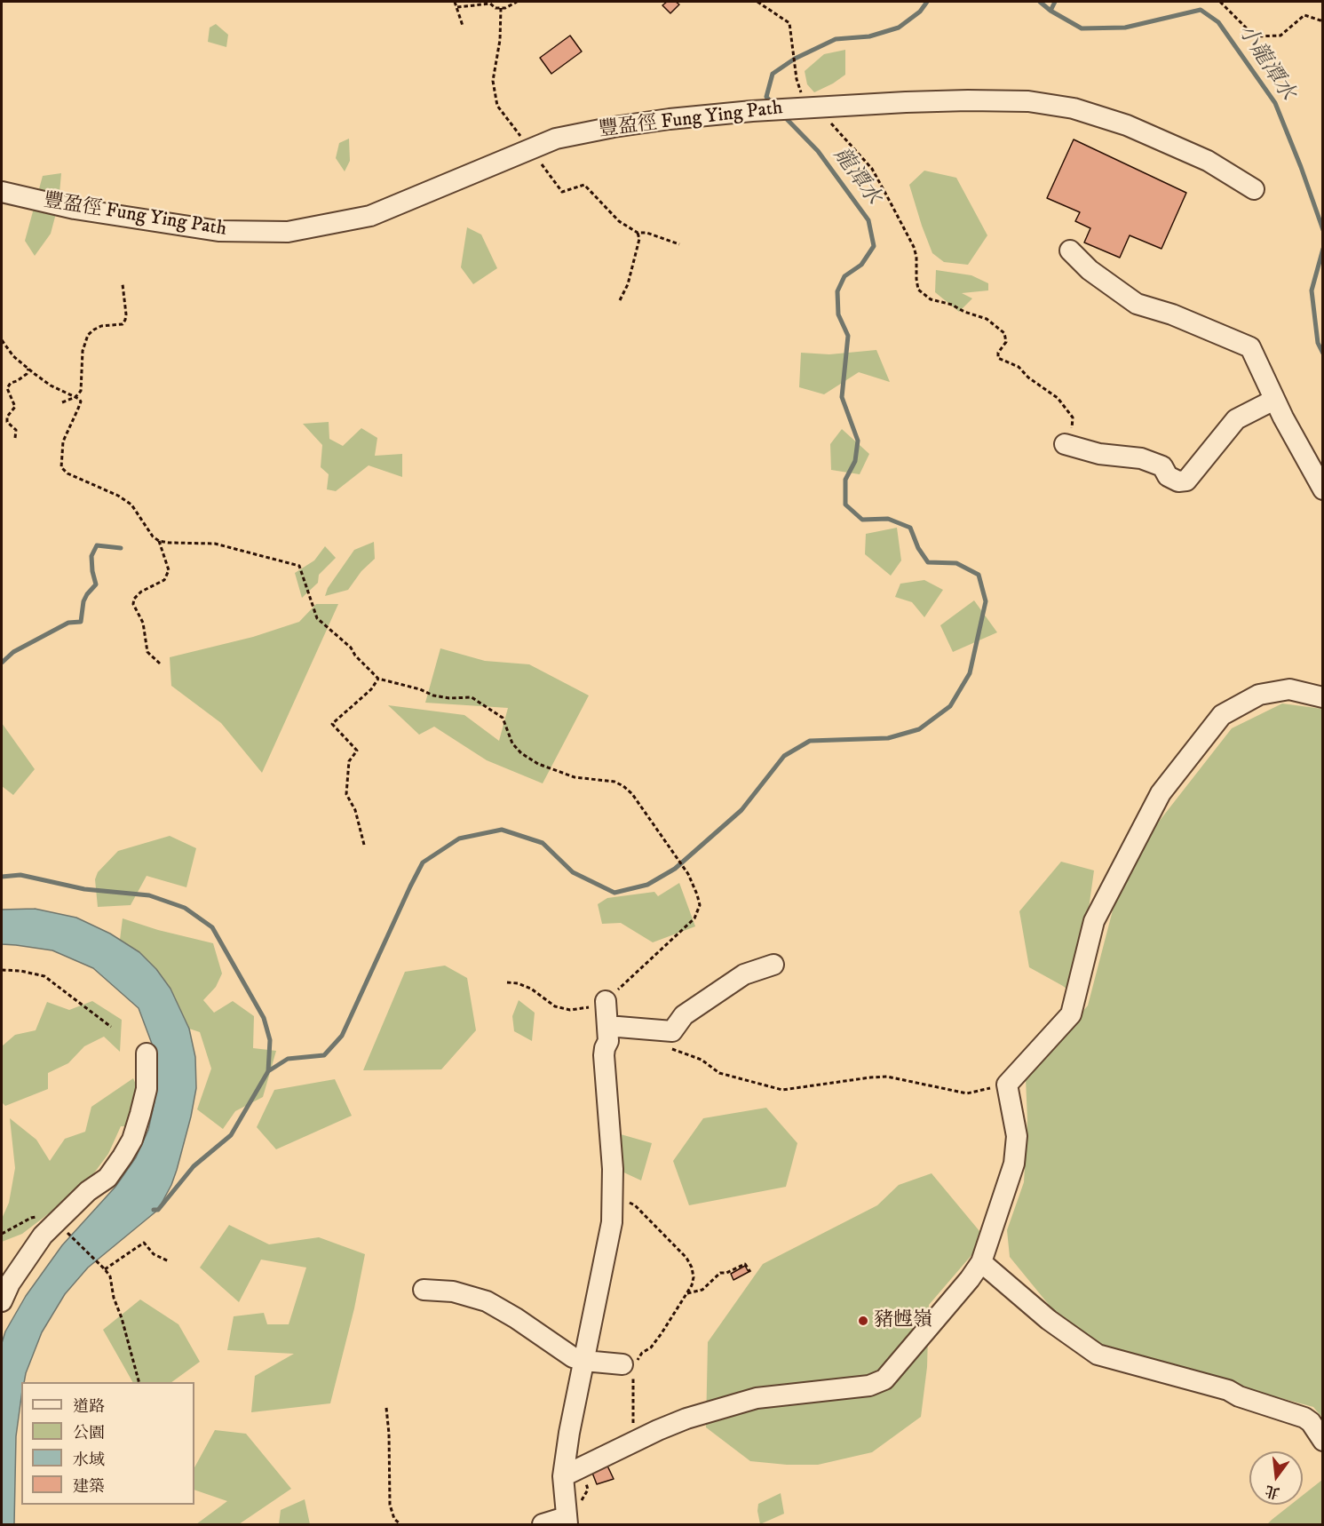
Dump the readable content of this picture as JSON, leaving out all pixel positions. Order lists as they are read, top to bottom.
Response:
{
  "streets": {
    "street": ["豐盈徑 Fung Ying Path"]
  },
  "water": ["小龍潭水", "龍潭水"],
  "places": ["豬乸嶺"],
  "legend": [
    "道路",
    "公園",
    "水域",
    "建築"
  ],
  "north": "bottom"
}
